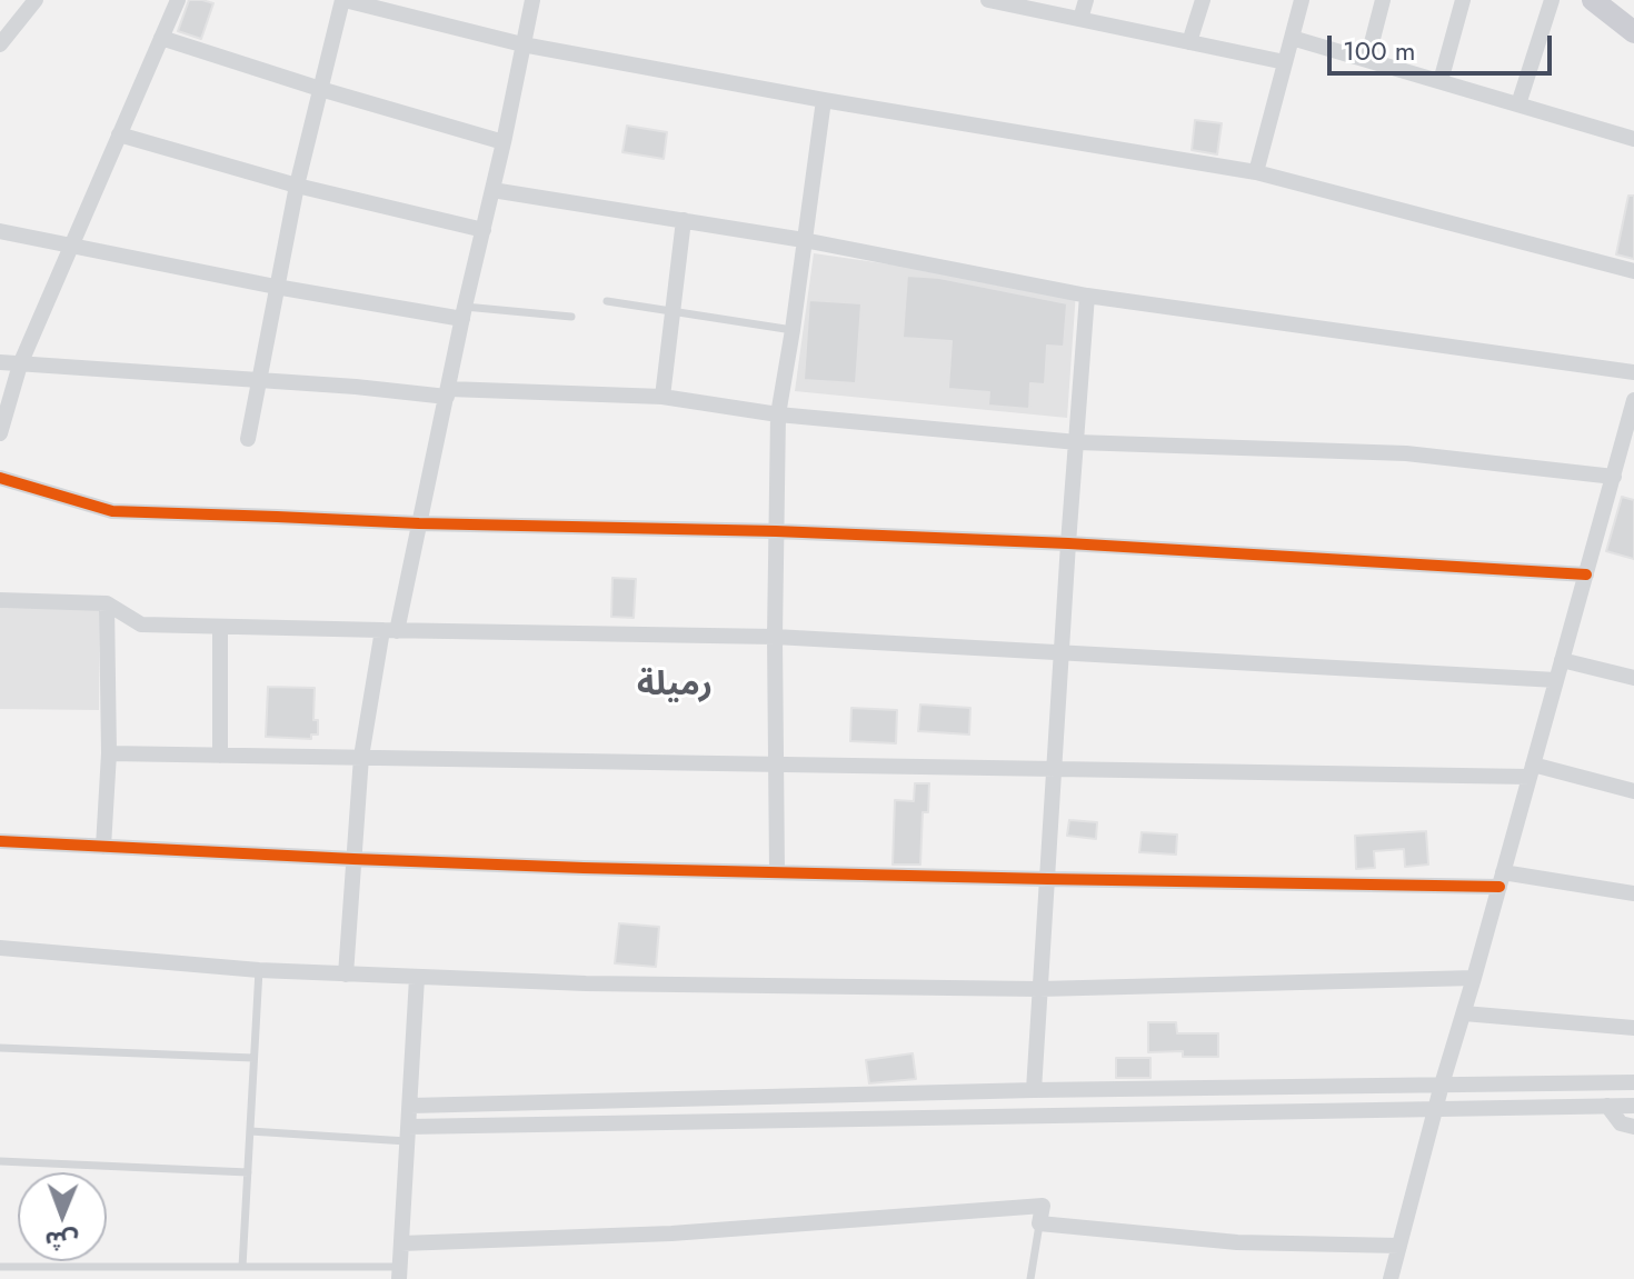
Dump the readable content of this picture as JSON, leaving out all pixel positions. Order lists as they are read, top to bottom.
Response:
{
  "districts": ["رميلة"],
  "scale_bar": "100 m",
  "north": "bottom"
}
